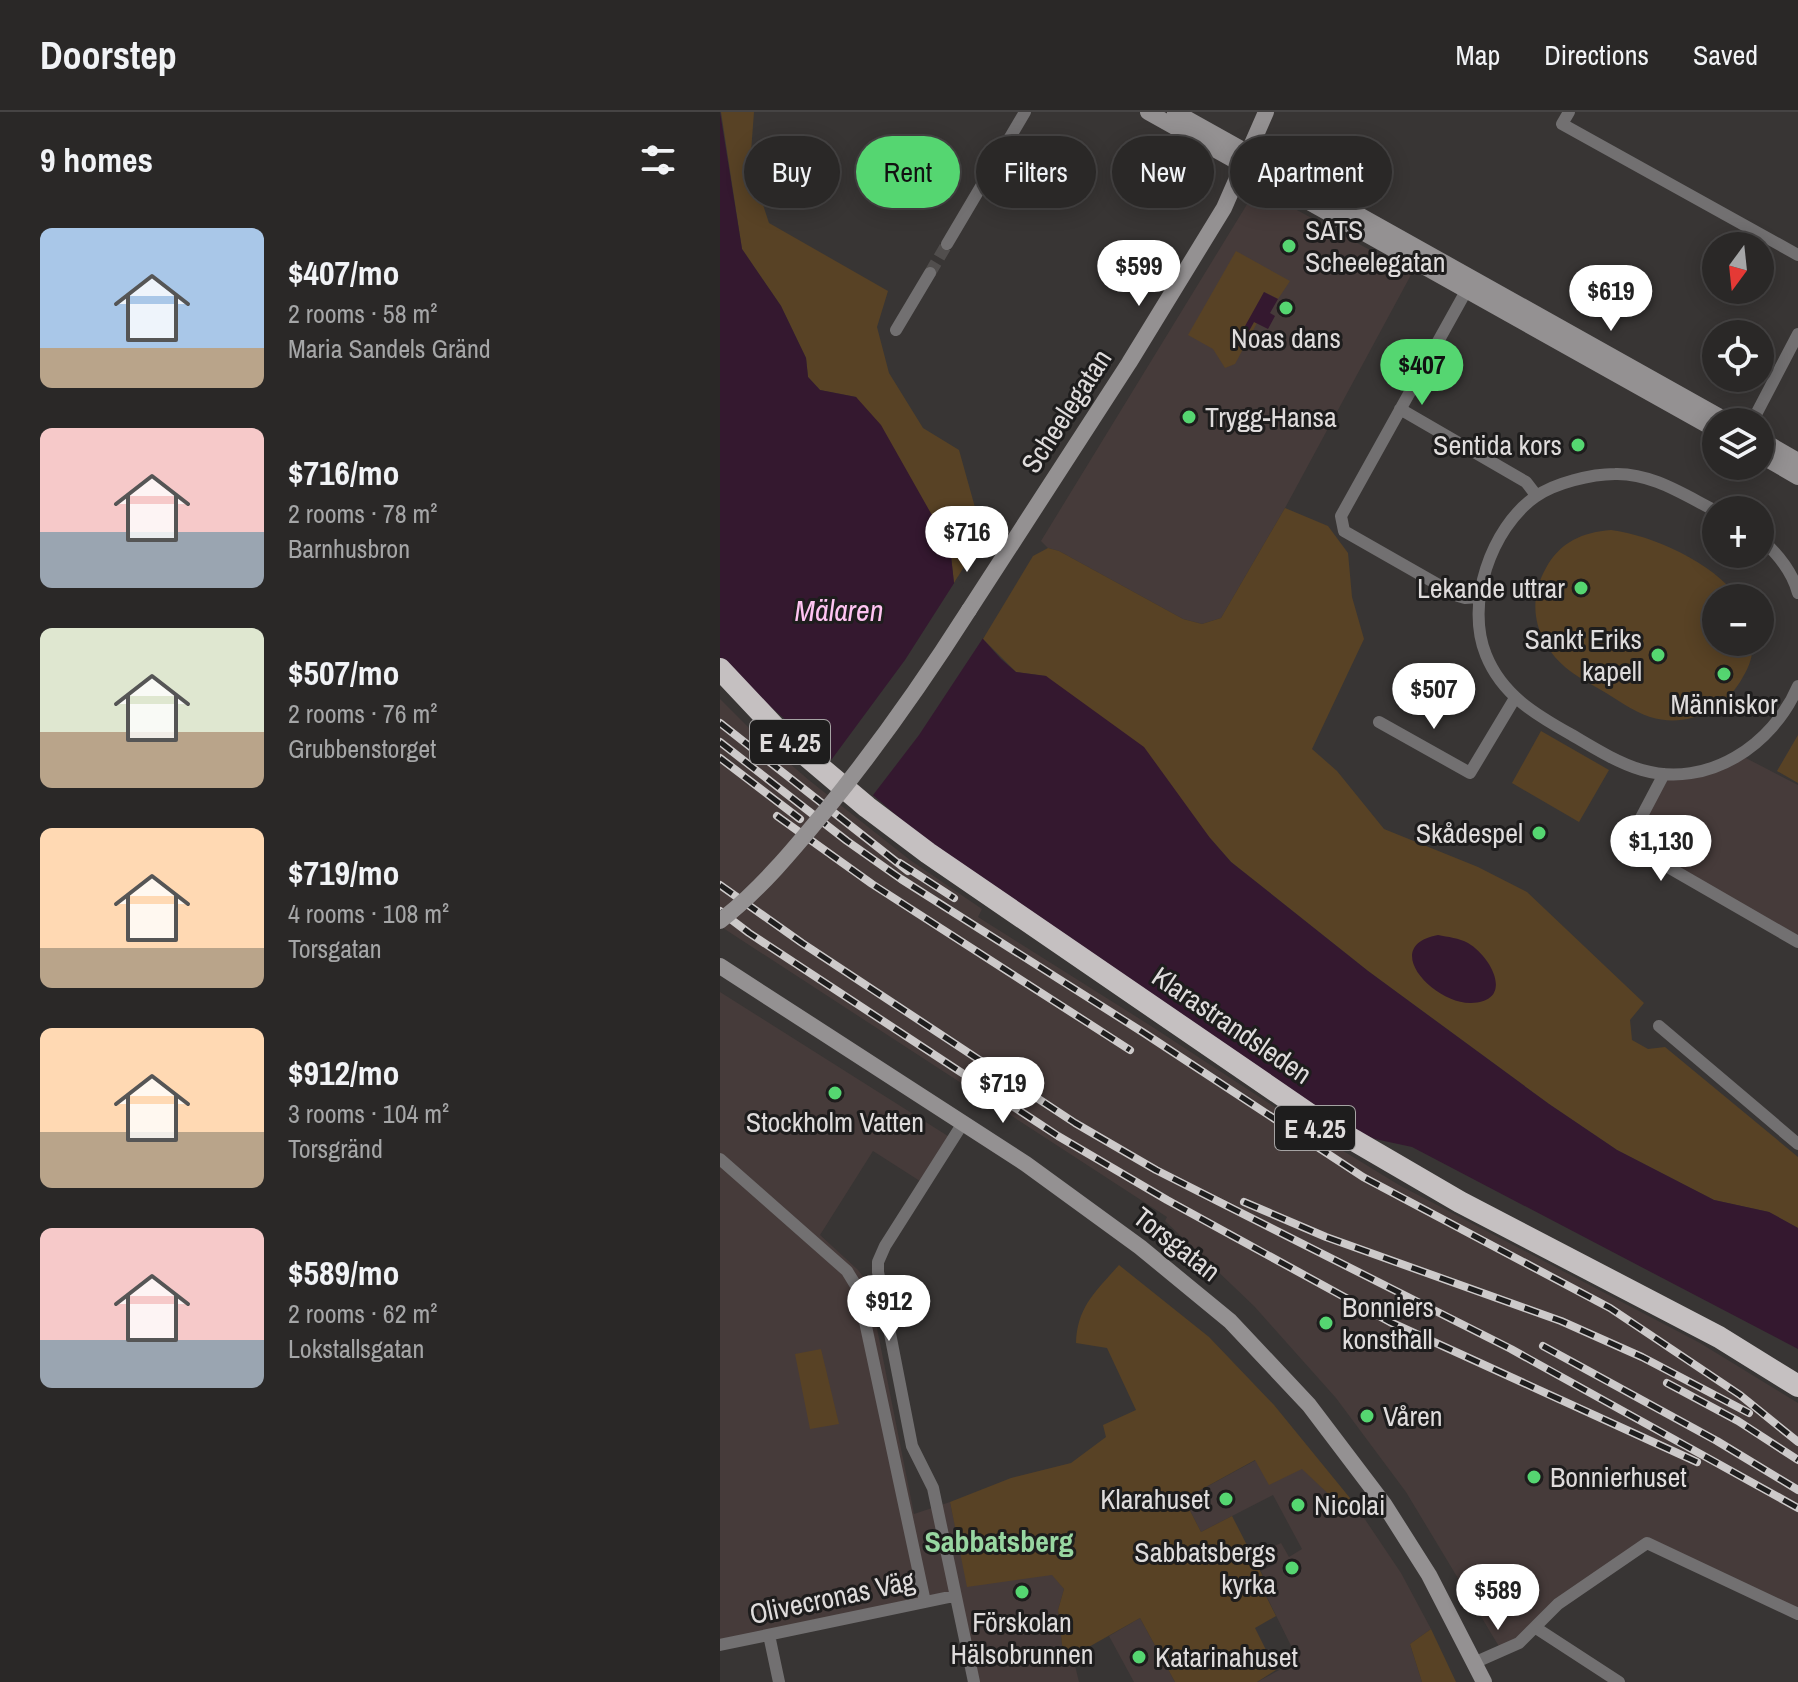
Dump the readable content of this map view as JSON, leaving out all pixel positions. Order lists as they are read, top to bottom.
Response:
{
  "streets": {
    "highway": ["E 4.25", "Klarastrandsleden"],
    "street": ["Scheelegatan", "Torsgatan", "Olivecronas Väg"]
  },
  "districts": ["Sabbatsberg"],
  "water": ["Mälaren"],
  "places": [
    "SATS Scheelegatan",
    "Noas dans",
    "Trygg-Hansa",
    "Sentida kors",
    "Lekande uttrar",
    "Sankt Eriks kapell",
    "Människor",
    "Skådespel",
    "Stockholm Vatten",
    "Bonniers konsthall",
    "Våren",
    "Bonnierhuset",
    "Klarahuset",
    "Nicolai",
    "Sabbatsbergs kyrka",
    "Förskolan Hälsobrunnen",
    "Katarinahuset"
  ],
  "north": "bottom",
  "page": {
    "header": "Doorstep",
    "nav": ["Map", "Directions", "Saved"],
    "heading": "9 homes",
    "chip": [
      "Buy",
      "Rent",
      "Filters",
      "New",
      "Apartment"
    ],
    "list": [
      {
        "name": "$407/mo",
        "note": "2 rooms · 58 m² · Maria Sandels Gränd"
      },
      {
        "name": "$716/mo",
        "note": "2 rooms · 78 m² · Barnhusbron"
      },
      {
        "name": "$507/mo",
        "note": "2 rooms · 76 m² · Grubbenstorget"
      },
      {
        "name": "$719/mo",
        "note": "4 rooms · 108 m² · Torsgatan"
      },
      {
        "name": "$912/mo",
        "note": "3 rooms · 104 m² · Torsgränd"
      },
      {
        "name": "$589/mo",
        "note": "2 rooms · 62 m² · Lokstallsgatan"
      }
    ],
    "map_buttons": ["+", "−"],
    "price": [
      "$599",
      "$619",
      "$407",
      "$716",
      "$507",
      "$1,130",
      "$719",
      "$912",
      "$589"
    ]
  }
}
